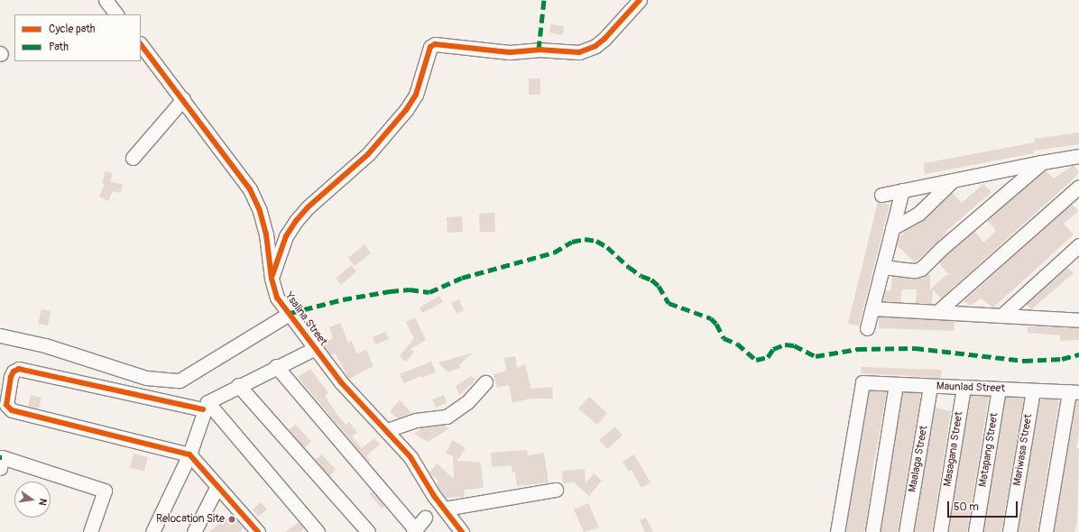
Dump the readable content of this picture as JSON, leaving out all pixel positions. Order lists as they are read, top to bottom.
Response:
{
  "streets": {
    "street": [
      "Ysalina Street",
      "Maunlad Street",
      "Masagana Street",
      "Matapang Street",
      "Mariwasa Street",
      "Maalaga Street"
    ]
  },
  "crossings": [
    ["Maunlad Street", "Masagana Street"],
    ["Maunlad Street", "Matapang Street"],
    ["Maunlad Street", "Mariwasa Street"],
    ["Maunlad Street", "Maalaga Street"]
  ],
  "places": ["Relocation Site"],
  "legend": ["Cycle path", "Path"],
  "scale_bar": "50 m",
  "north": "right"
}
